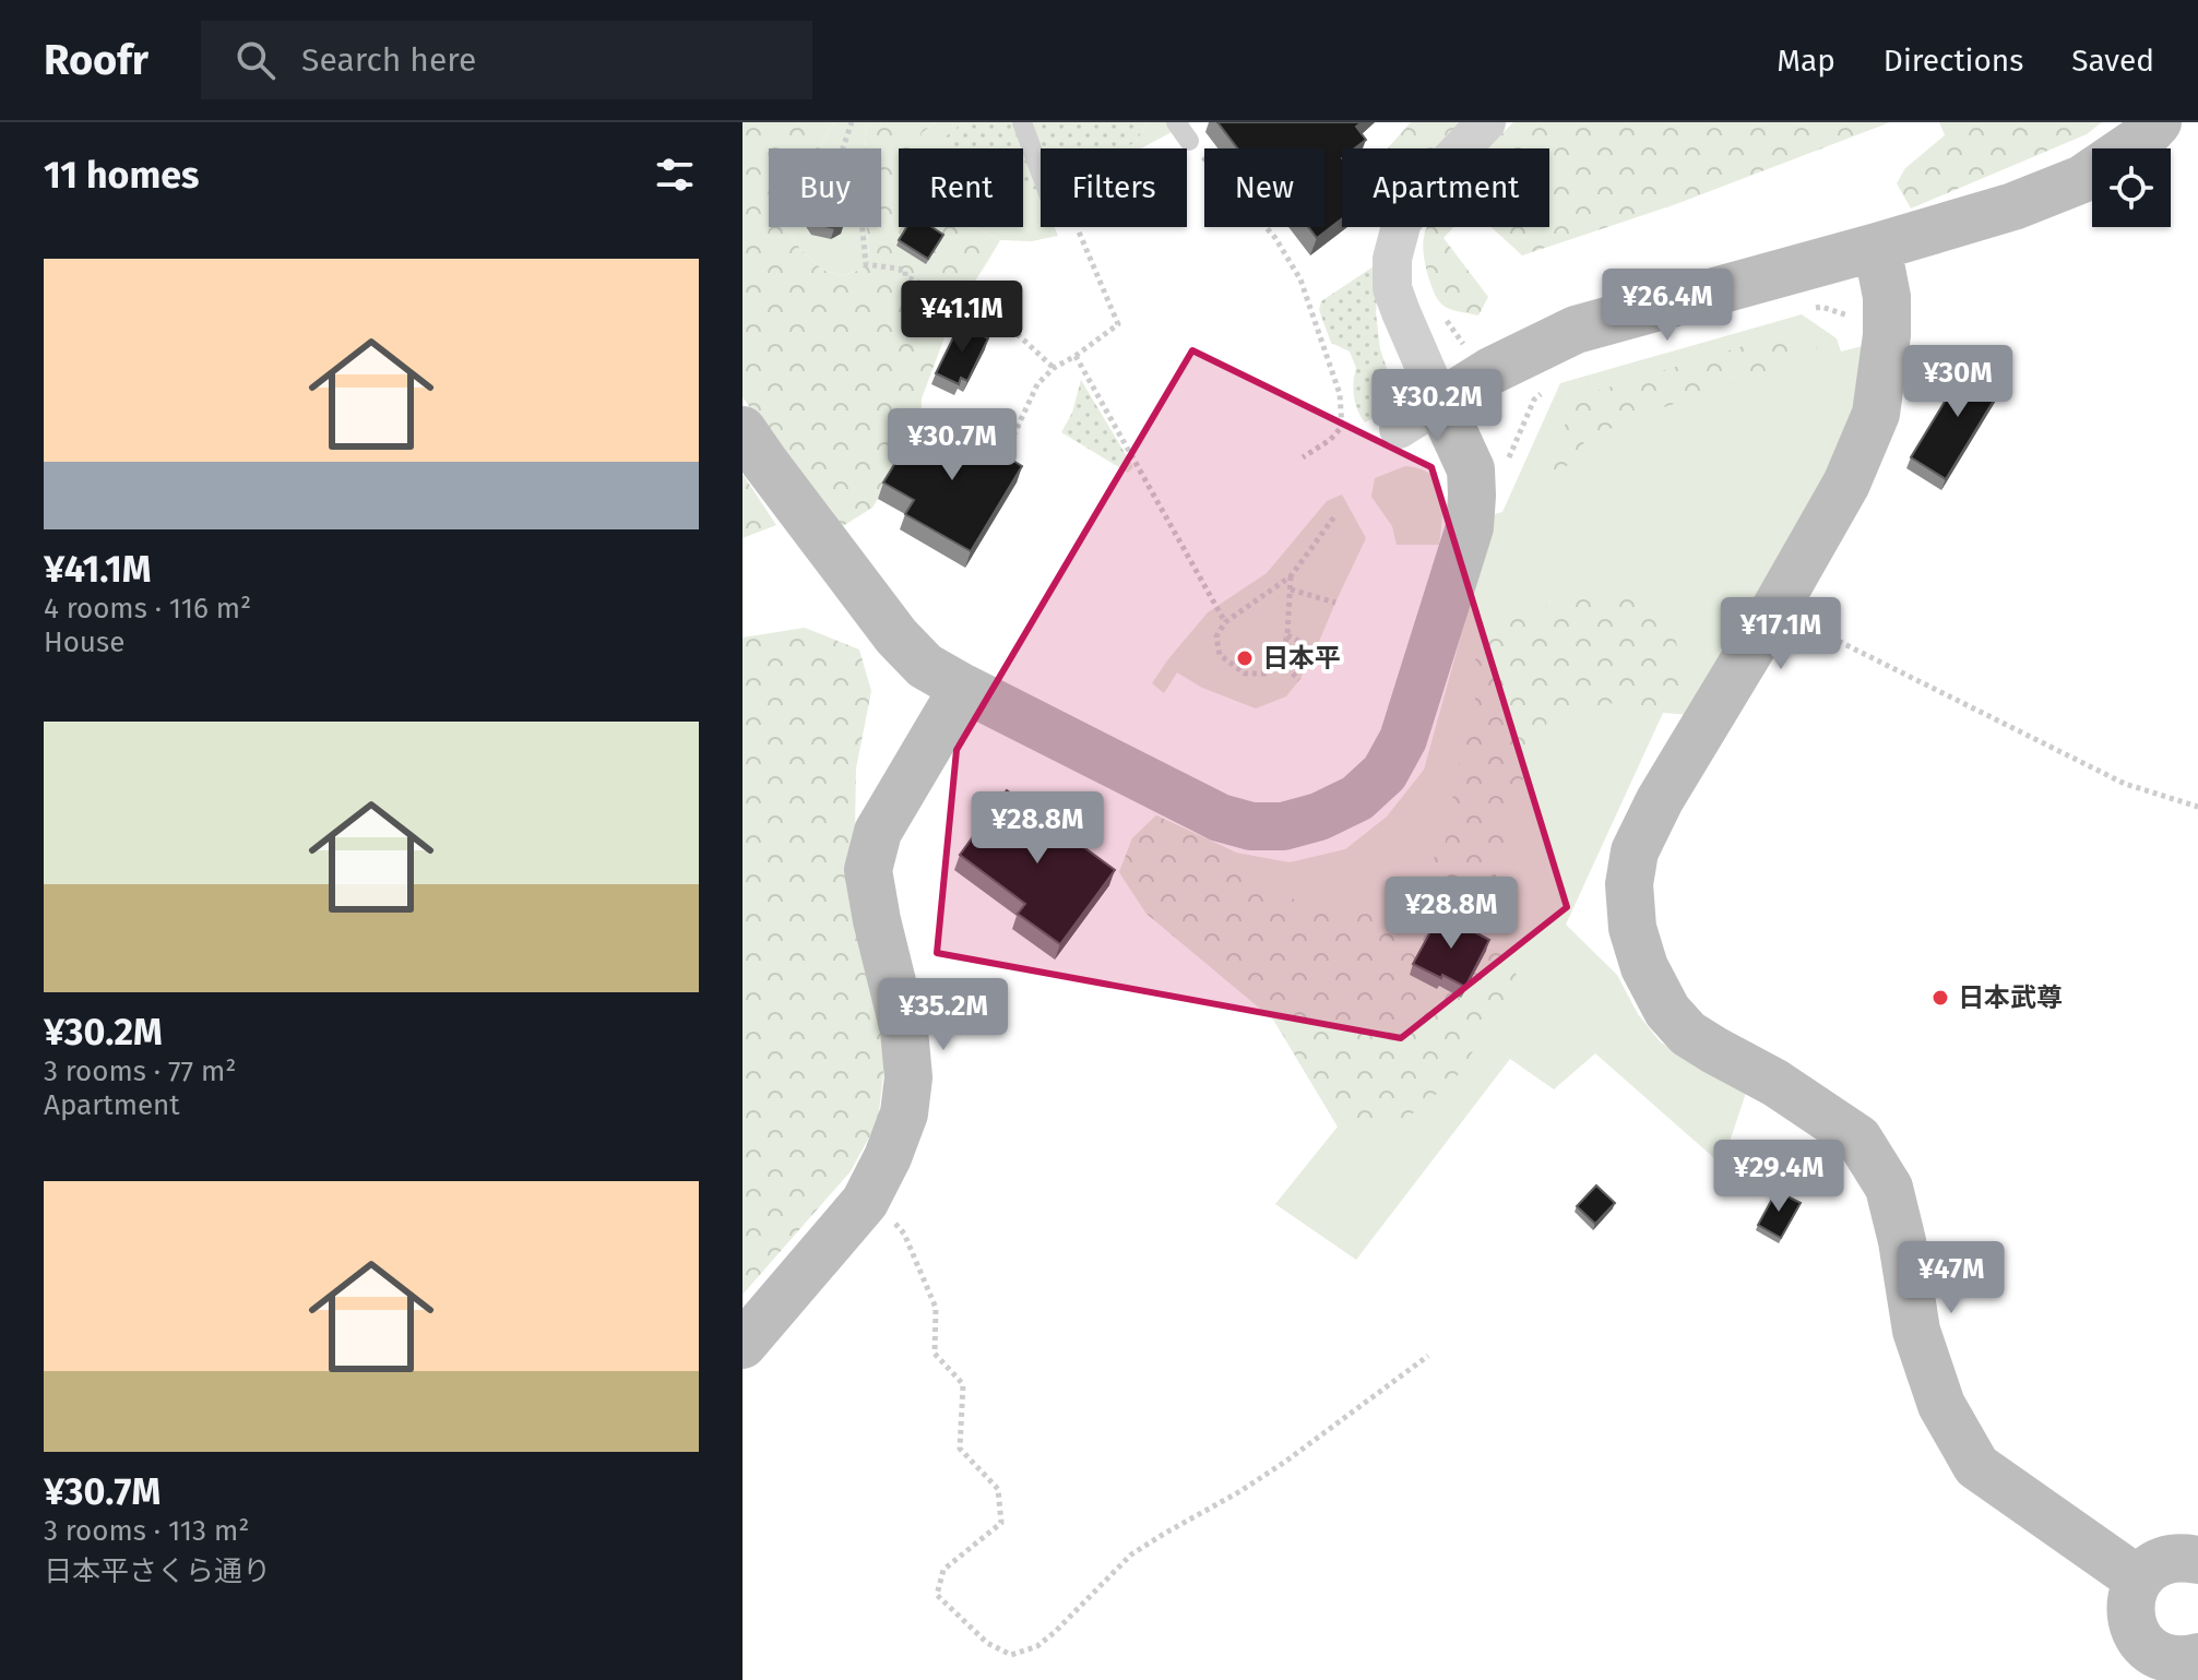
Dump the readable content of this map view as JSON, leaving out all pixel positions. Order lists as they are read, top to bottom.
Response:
{
  "places": ["日本平", "日本武尊"],
  "page": {
    "header": "Roofr",
    "search": "Search here",
    "nav": ["Map", "Directions", "Saved"],
    "heading": "11 homes",
    "chip": [
      "Buy",
      "Rent",
      "Filters",
      "New",
      "Apartment"
    ],
    "list": [
      {
        "name": "¥41.1M",
        "note": "4 rooms · 116 m² · House"
      },
      {
        "name": "¥30.2M",
        "note": "3 rooms · 77 m² · Apartment"
      },
      {
        "name": "¥30.7M",
        "note": "3 rooms · 113 m² · 日本平さくら通り"
      }
    ],
    "price": [
      "¥26.4M",
      "¥41.1M",
      "¥30M",
      "¥30.2M",
      "¥30.7M",
      "¥17.1M",
      "¥28.8M",
      "¥28.8M",
      "¥35.2M",
      "¥29.4M",
      "¥47M"
    ]
  }
}
